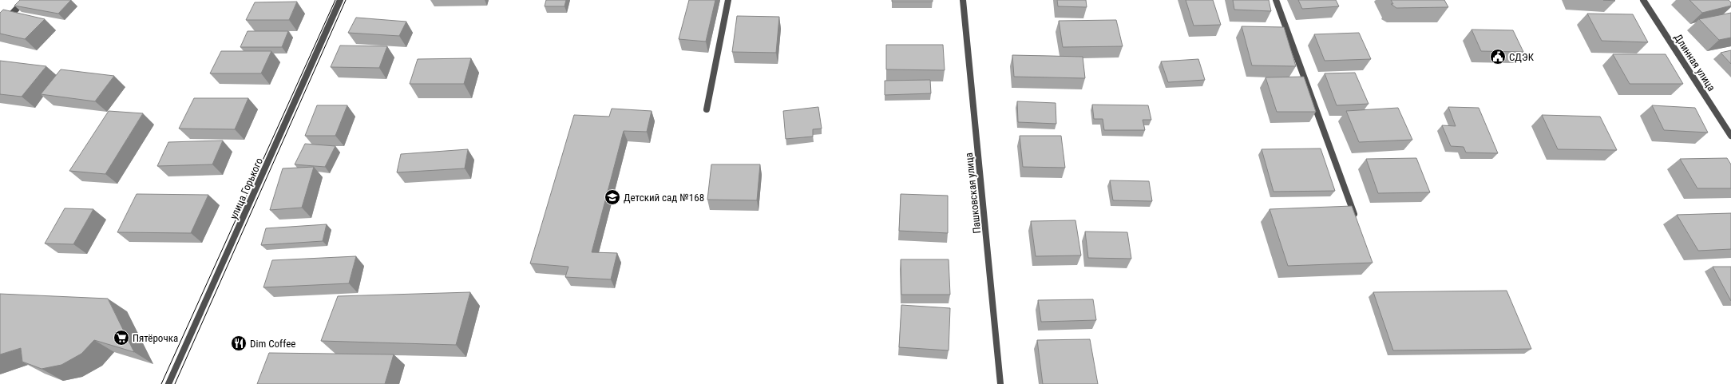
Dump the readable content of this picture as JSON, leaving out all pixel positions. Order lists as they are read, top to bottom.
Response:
{
  "streets": {
    "street": ["Длинная улица", "улица Горького", "Пашковская улица"]
  },
  "places": {
    "public building": ["СДЭК"],
    "school or university": ["Детский сад №168"],
    "supermarket": ["Пятёрочка"],
    "restaurant": ["Dim Coffee"]
  }
}
